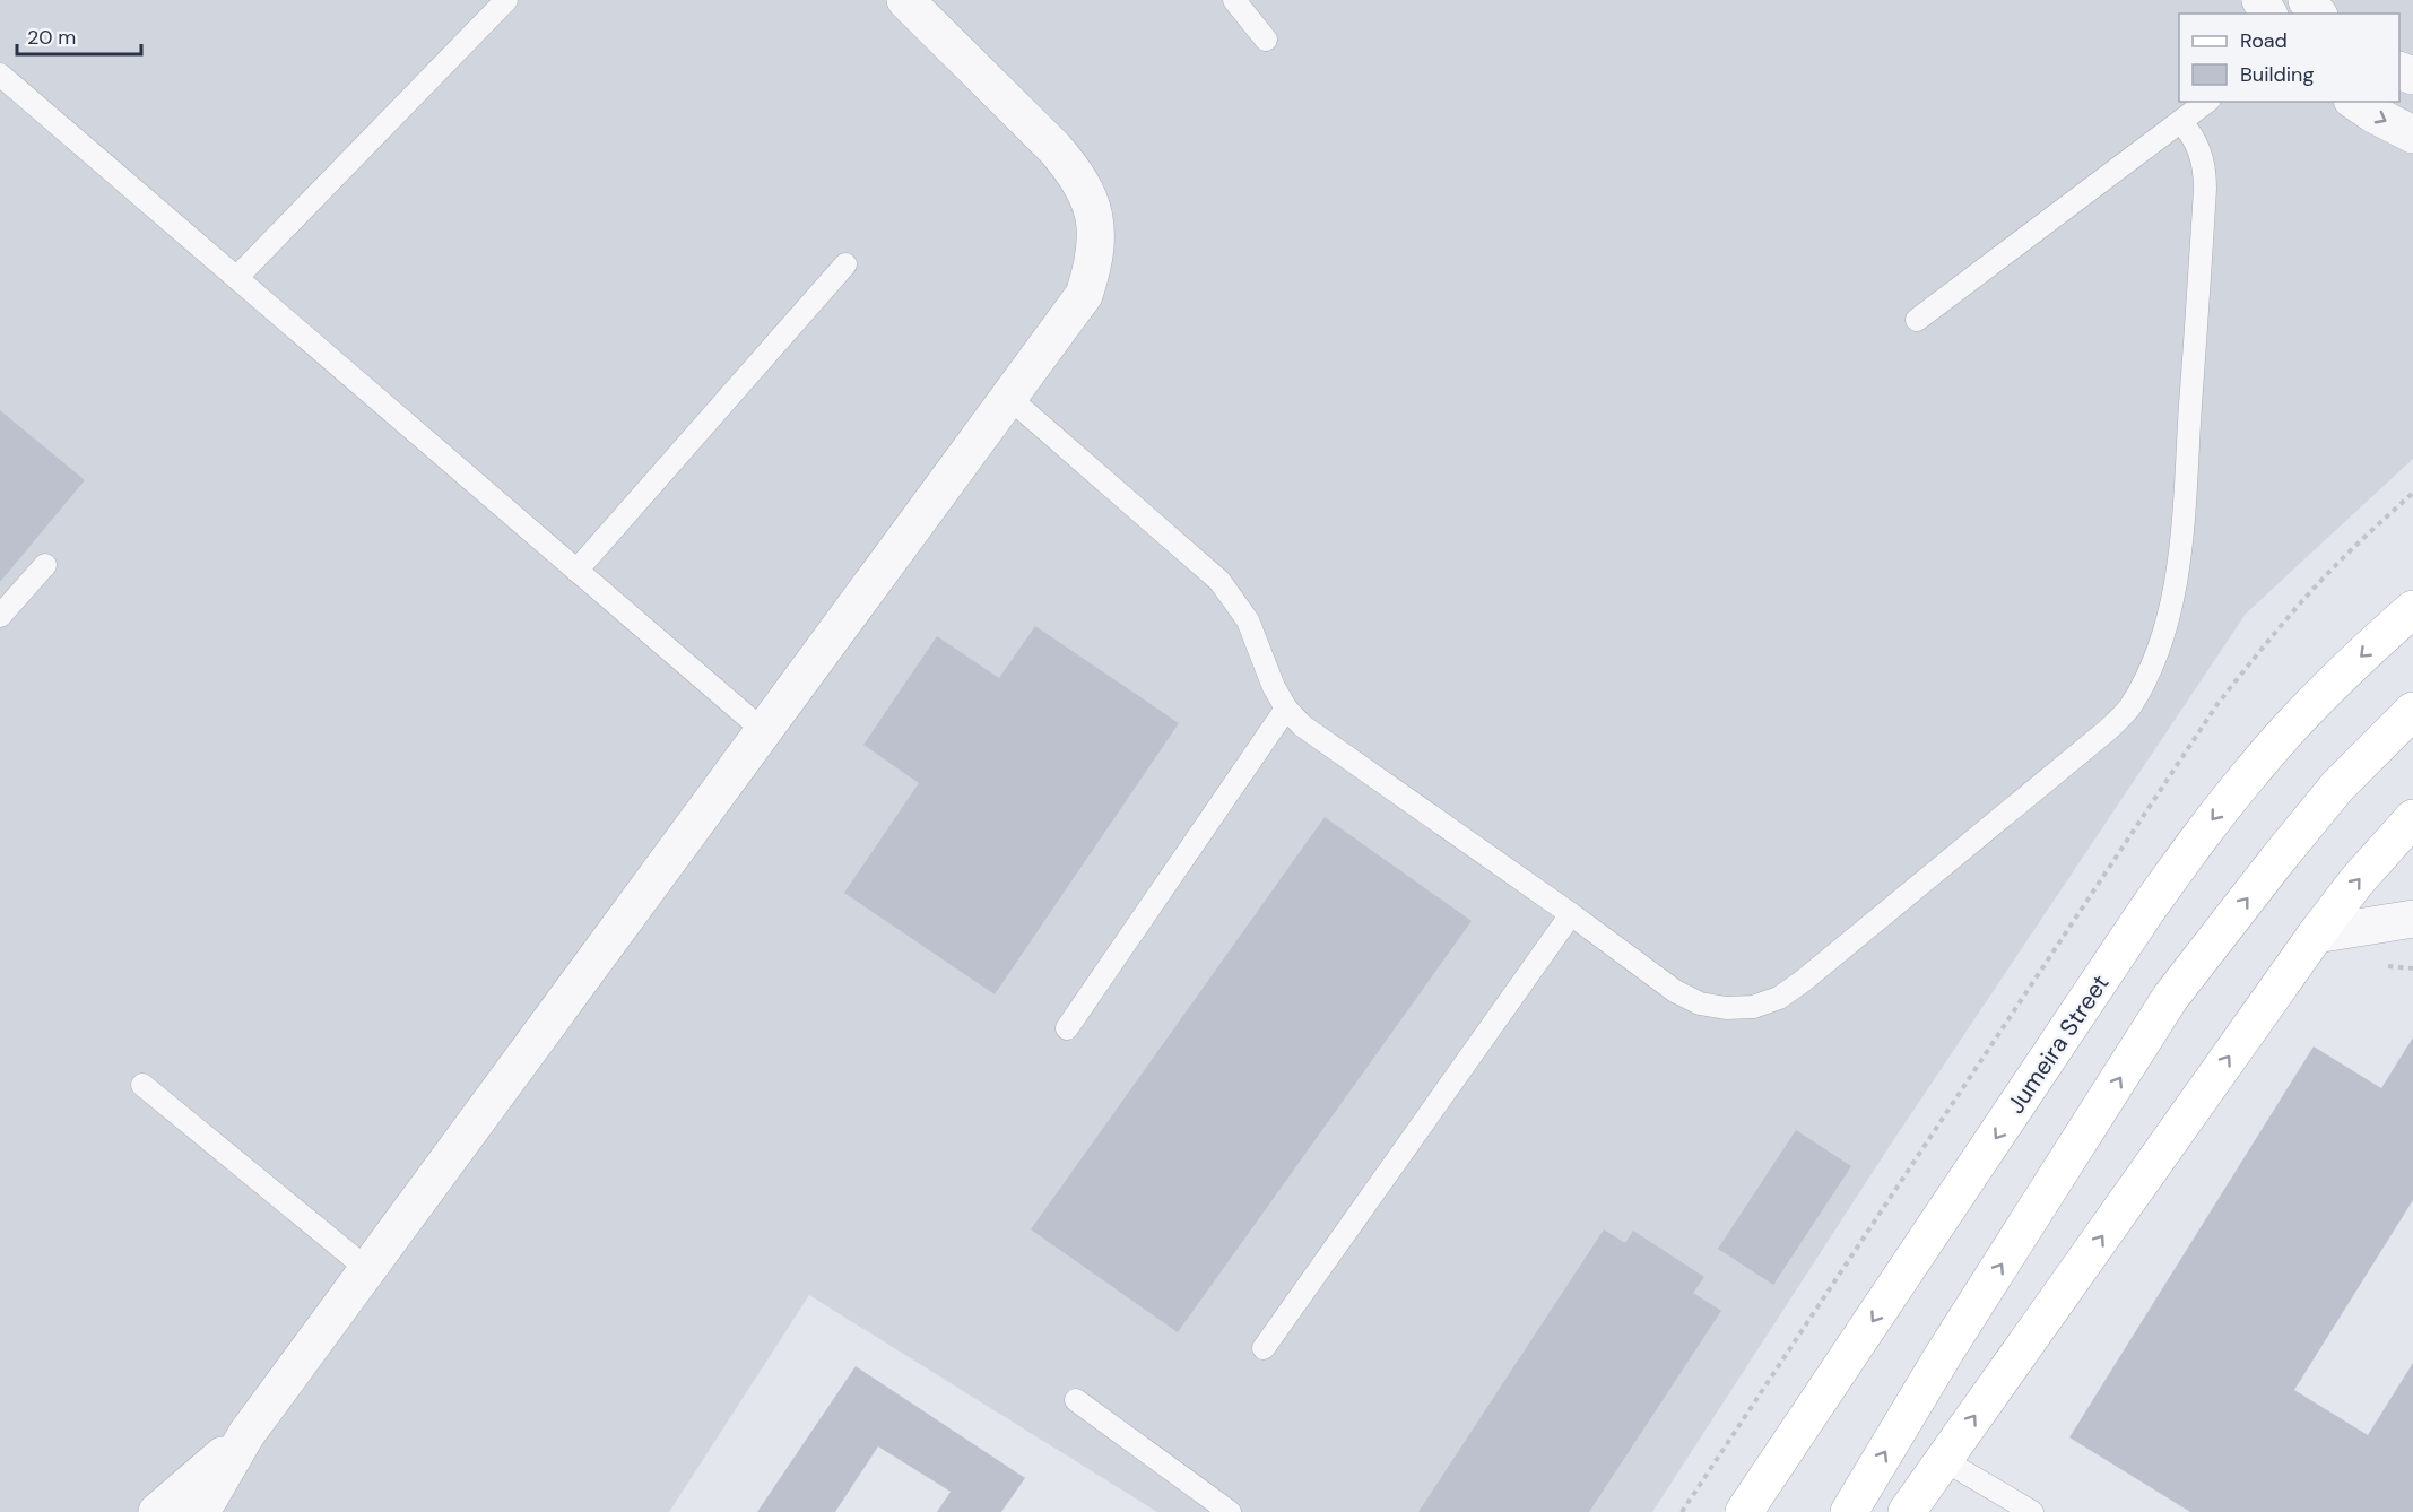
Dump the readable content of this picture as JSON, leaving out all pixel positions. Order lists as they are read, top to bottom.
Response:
{
  "streets": {
    "main road": ["Jumeira Street"]
  },
  "legend": ["Road", "Building"],
  "scale_bar": "20 m"
}
